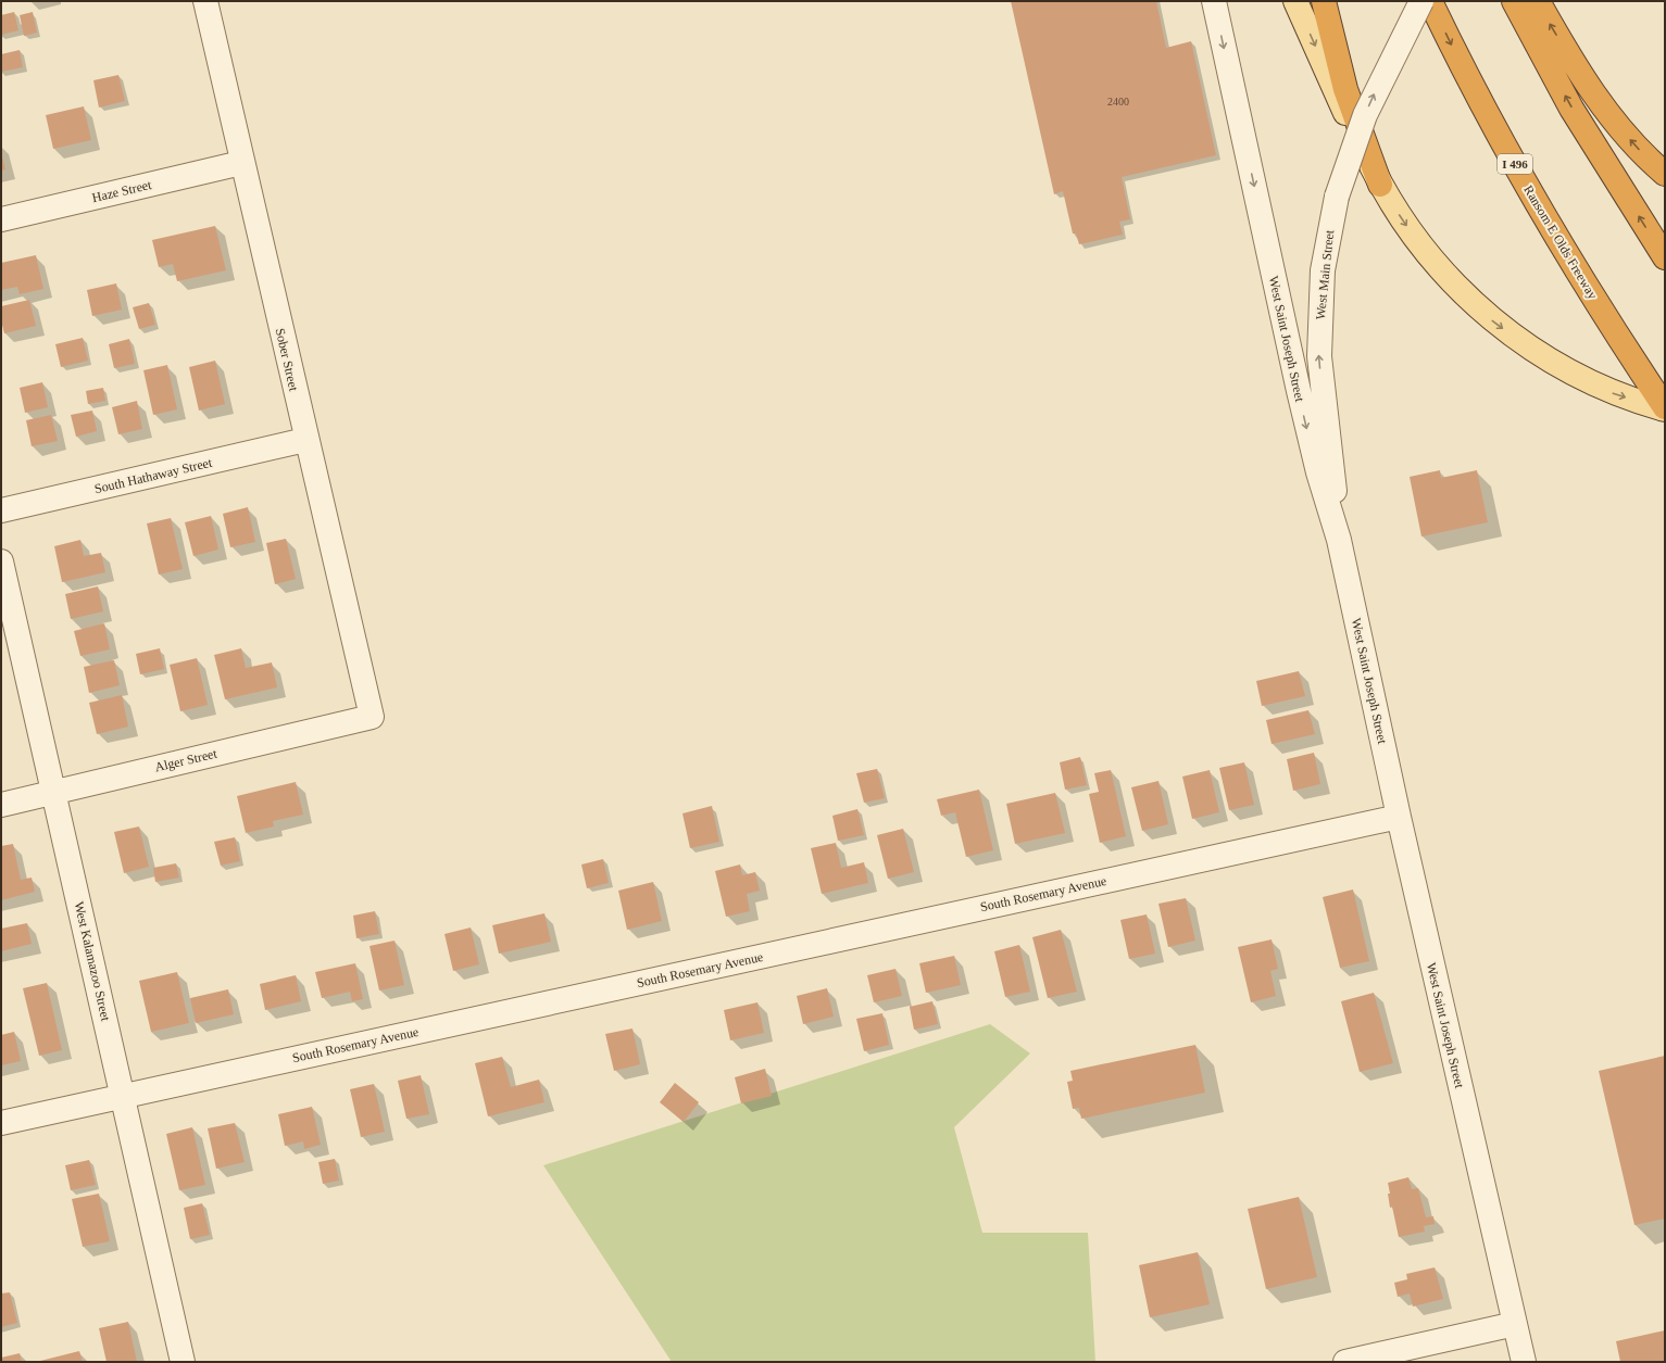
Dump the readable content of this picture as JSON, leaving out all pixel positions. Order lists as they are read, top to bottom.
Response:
{
  "streets": {
    "highway": ["I 496", "Ransom E Olds Freeway"],
    "street": [
      "Haze Street",
      "West Main Street",
      "West Saint Joseph Street",
      "Sober Street",
      "South Hathaway Street",
      "Alger Street",
      "South Rosemary Avenue",
      "West Kalamazoo Street"
    ]
  },
  "crossings": [
    ["Haze Street", "Sober Street"],
    ["West Main Street", "West Saint Joseph Street"],
    ["West Saint Joseph Street", "South Rosemary Avenue"],
    ["Sober Street", "South Hathaway Street"],
    ["Sober Street", "Alger Street"],
    ["Alger Street", "West Kalamazoo Street"],
    ["South Rosemary Avenue", "West Kalamazoo Street"]
  ],
  "one_way": ["West Main Street", "West Saint Joseph Street"],
  "house_numbers": ["2400"]
}
